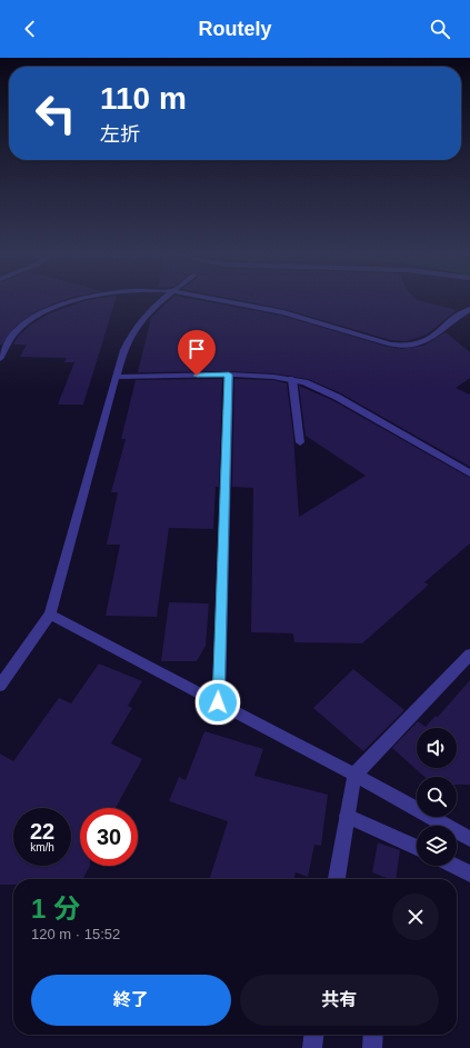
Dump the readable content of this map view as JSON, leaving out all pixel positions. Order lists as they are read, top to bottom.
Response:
{
  "page": {
    "header": "Routely",
    "turn": ["110 m", "左折"],
    "speed": "22 km/h",
    "limit": "30",
    "heading": ["1 分", "120 m · 15:52"],
    "buttons": ["終了", "共有"]
  }
}
